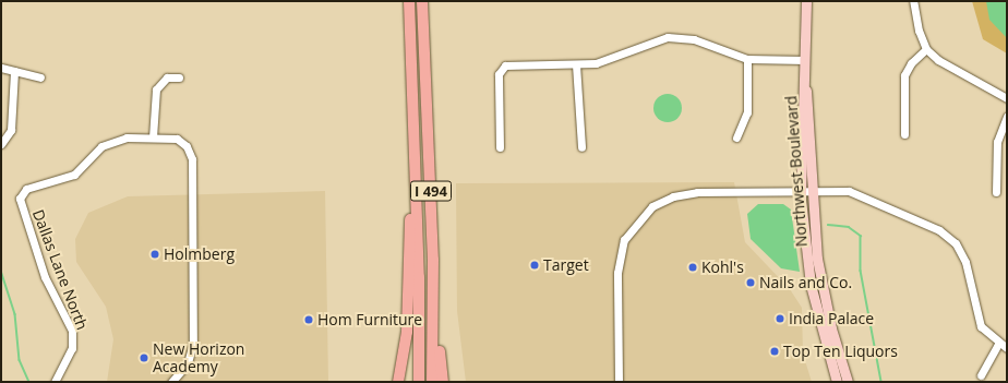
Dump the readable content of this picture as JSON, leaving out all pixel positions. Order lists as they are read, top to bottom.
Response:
{
  "streets": {
    "highway": ["I 494"],
    "main road": ["Northwest Boulevard"],
    "street": ["Dallas Lane North"]
  },
  "places": [
    "Holmberg",
    "Target",
    "Kohl's",
    "Nails and Co.",
    "India Palace",
    "Hom Furniture",
    "Top Ten Liquors",
    "New Horizon Academy"
  ]
}
